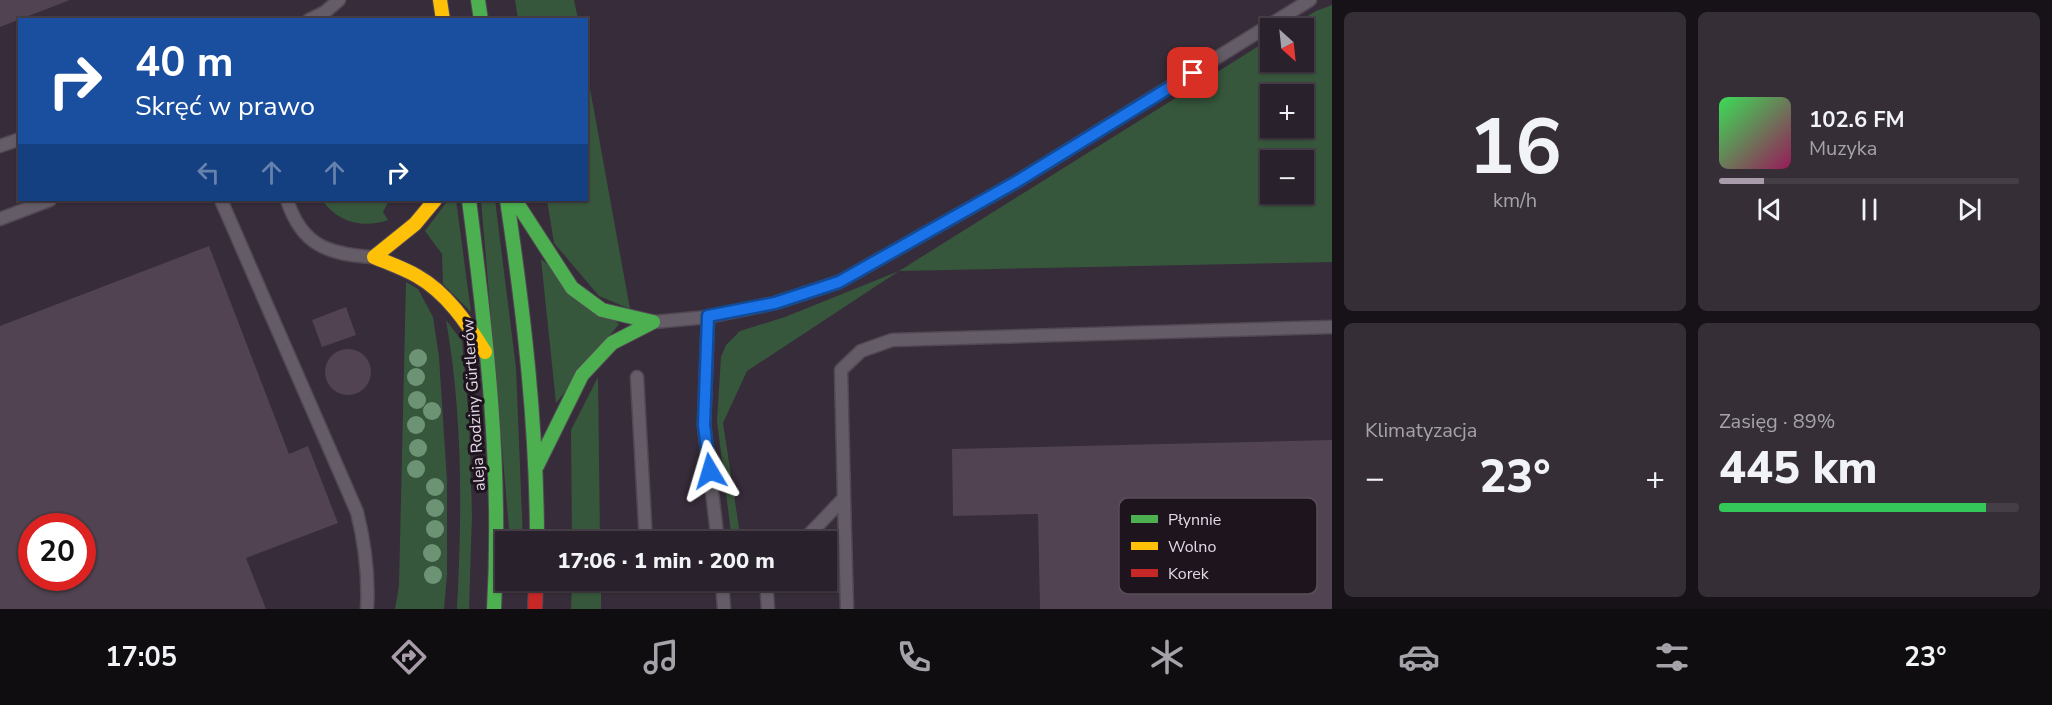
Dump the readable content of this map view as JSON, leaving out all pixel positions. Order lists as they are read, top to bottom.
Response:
{
  "streets": {
    "main road": ["aleja Rodziny Gürtlerów"]
  },
  "legend": ["Płynnie", "Wolno", "Korek"],
  "north": "bottom right",
  "page": {
    "tile": [
      ["16", "km/h"],
      "Klimatyzacja",
      ["Zasięg · 89%", "445 km"]
    ],
    "map_buttons": ["+", "−"],
    "turn": ["40 m", "Skręć w prawo"],
    "song": ["102.6 FM", "Muzyka"],
    "heat": ["−", "23°", "+"],
    "limit": "20",
    "trip": "17:06 · 1 min · 200 m",
    "tabs": ["17:05", "23°"]
  }
}
